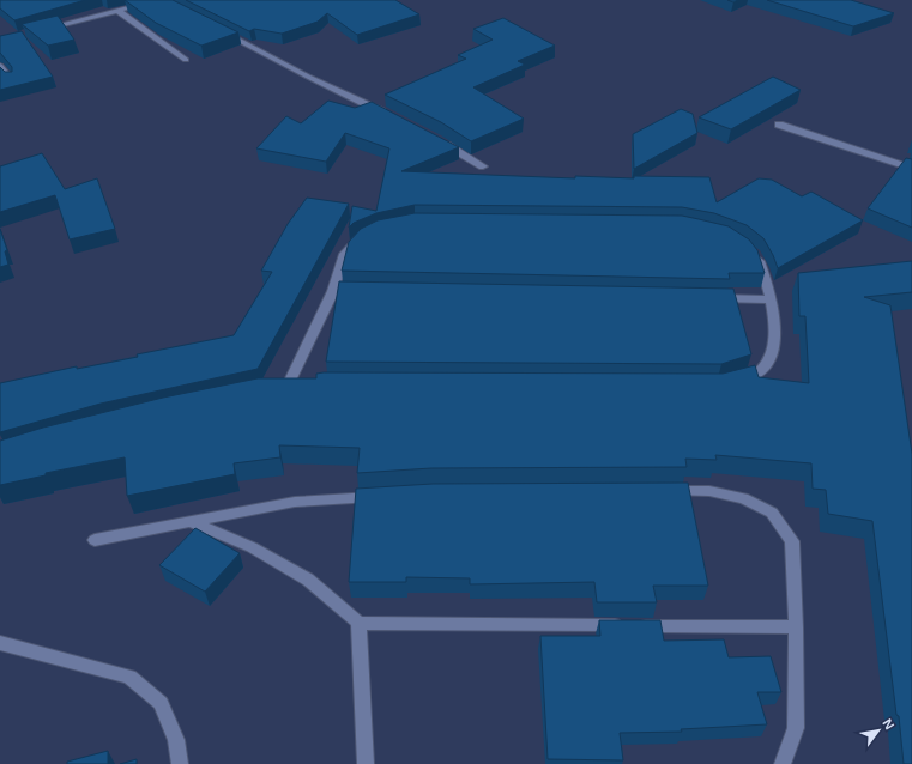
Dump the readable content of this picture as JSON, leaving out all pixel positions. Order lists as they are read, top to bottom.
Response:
{
  "north": "top right"
}
